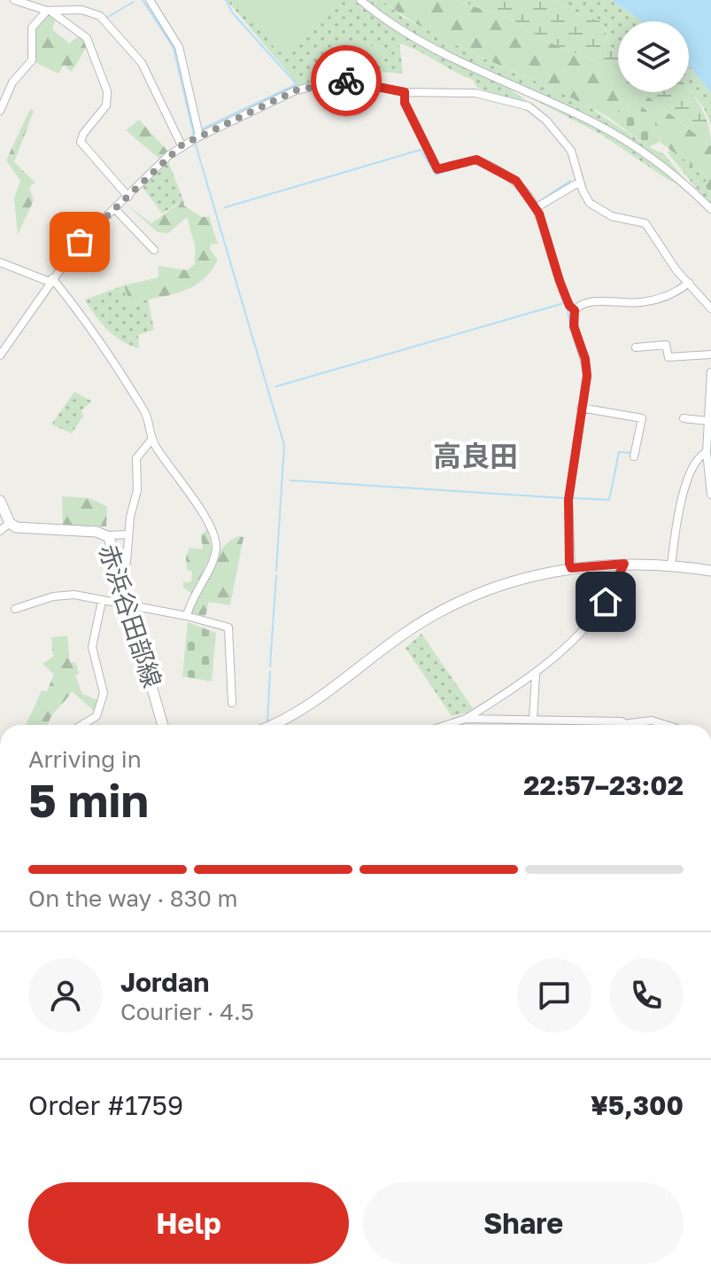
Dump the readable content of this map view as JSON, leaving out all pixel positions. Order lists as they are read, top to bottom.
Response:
{
  "streets": {
    "street": ["赤浜谷田部線"]
  },
  "districts": ["高良田"],
  "page": {
    "heading": ["5 min", "Arriving in", "22:57–23:02"],
    "panel": [
      "Jordan",
      "Courier · 4.5",
      "Order #1759",
      "¥5,300"
    ],
    "bar": "On the way · 830 m",
    "buttons": ["Help", "Share"]
  }
}
